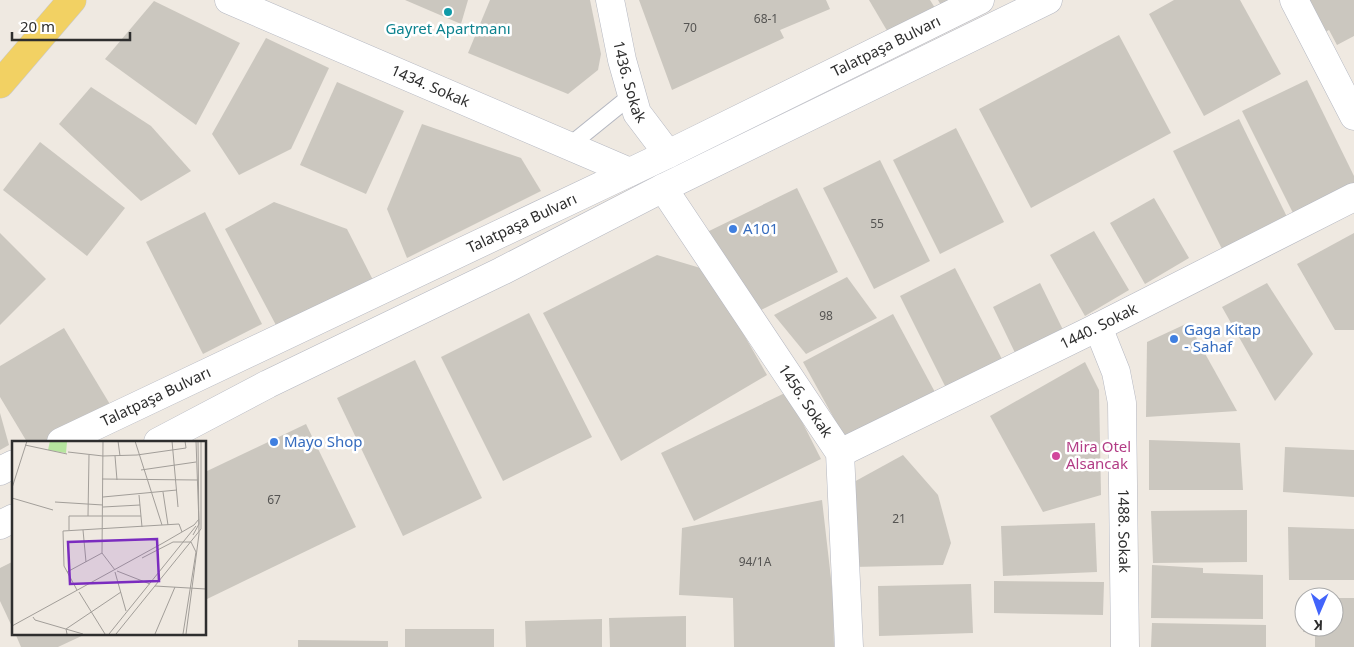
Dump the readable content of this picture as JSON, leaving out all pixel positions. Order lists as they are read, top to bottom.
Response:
{
  "streets": {
    "street": [
      "Talatpaşa Bulvarı",
      "1436. Sokak",
      "1434. Sokak",
      "1440. Sokak",
      "1456. Sokak",
      "1488. Sokak"
    ]
  },
  "crossings": [
    ["Talatpaşa Bulvarı", "1436. Sokak"],
    ["Talatpaşa Bulvarı", "1434. Sokak"],
    ["Talatpaşa Bulvarı", "1456. Sokak"],
    ["1434. Sokak", "1456. Sokak"],
    ["1440. Sokak", "1456. Sokak"],
    ["1440. Sokak", "1488. Sokak"]
  ],
  "places": [
    "Gayret Apartmanı",
    "A101",
    "Gaga Kitap - Sahaf",
    "Mayo Shop",
    "Mira Otel Alsancak"
  ],
  "house_numbers": [
    "68-1",
    "70",
    "55",
    "98",
    "67",
    "21",
    "94/1A"
  ],
  "scale_bar": "20 m",
  "north": "bottom"
}
